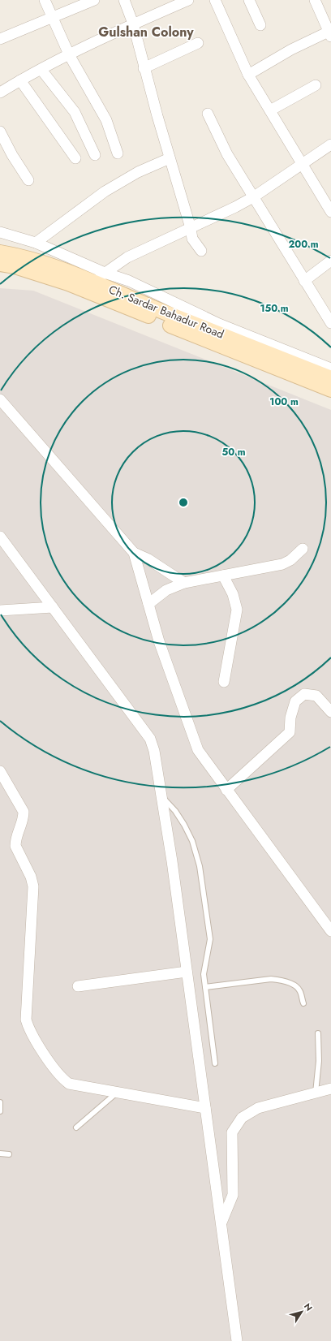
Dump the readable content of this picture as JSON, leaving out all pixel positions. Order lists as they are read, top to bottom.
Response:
{
  "streets": {
    "main road": ["Ch. Sardar Bahadur Road"]
  },
  "districts": ["Gulshan Colony"],
  "north": "top right",
  "rings": [
    "200 m",
    "150 m",
    "100 m",
    "50 m"
  ]
}
